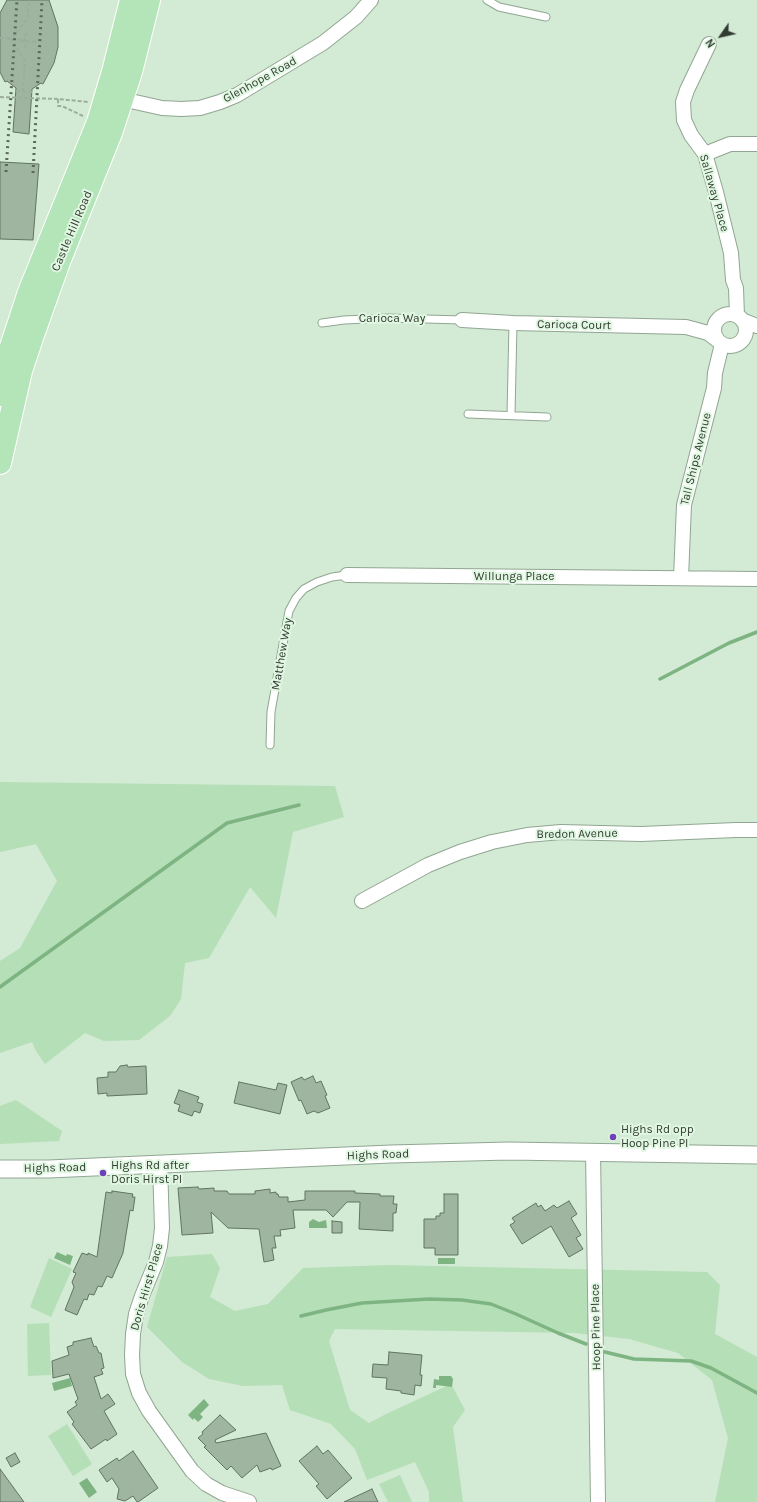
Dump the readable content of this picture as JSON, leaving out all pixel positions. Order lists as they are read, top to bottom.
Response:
{
  "streets": {
    "main road": ["Castle Hill Road"],
    "street": [
      "Glenhope Road",
      "Sallaway Place",
      "Carioca Court",
      "Tall Ships Avenue",
      "Willunga Place",
      "Bredon Avenue",
      "Highs Road",
      "Doris Hirst Place",
      "Hoop Pine Place"
    ],
    "lane": ["Carioca Way", "Matthew Way"]
  },
  "crossings": [
    ["Glenhope Road", "Castle Hill Road"],
    ["Sallaway Place", "Carioca Court"],
    ["Sallaway Place", "Tall Ships Avenue"],
    ["Carioca Way", "Carioca Court"],
    ["Carioca Court", "Tall Ships Avenue"],
    ["Tall Ships Avenue", "Willunga Place"],
    ["Willunga Place", "Matthew Way"],
    ["Highs Road", "Doris Hirst Place"],
    ["Highs Road", "Hoop Pine Place"]
  ],
  "places": ["Highs Rd opp Hoop Pine Pl", "Highs Rd after Doris Hirst Pl"],
  "north": "bottom left"
}
